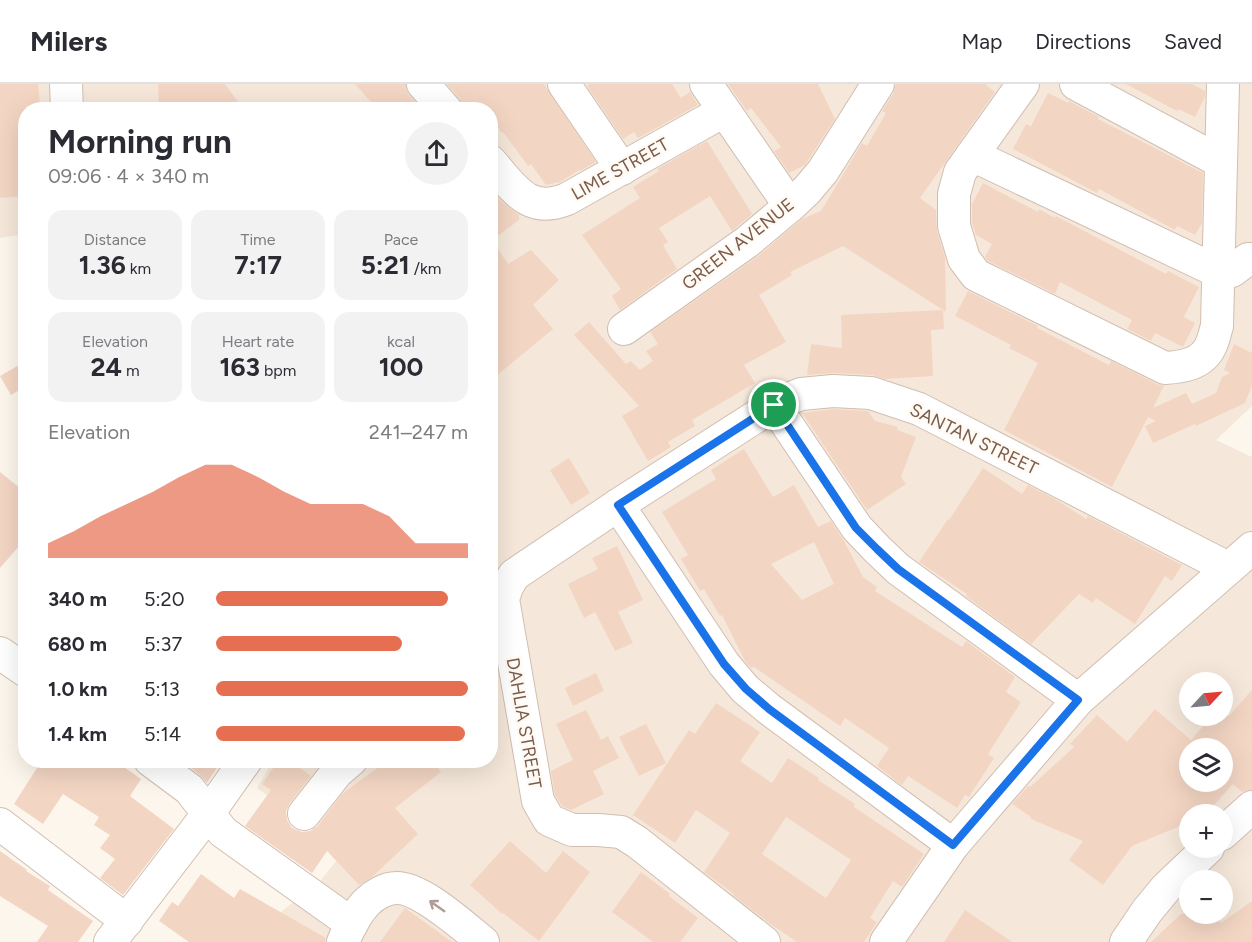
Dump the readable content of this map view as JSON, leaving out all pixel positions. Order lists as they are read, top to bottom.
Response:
{
  "streets": {
    "street": [
      "LIME STREET",
      "GREEN AVENUE",
      "SANTAN STREET",
      "DAHLIA STREET"
    ]
  },
  "crossings": [
    ["SANTAN STREET", "DAHLIA STREET"]
  ],
  "north": "top right",
  "page": {
    "header": "Milers",
    "nav": ["Map", "Directions", "Saved"],
    "heading": ["Morning run", "09:06 · 4 × 340 m"],
    "stats": [
      ["Distance", "1.36 km"],
      ["Time", "7:17"],
      ["Pace", "5:21 /km"],
      ["Elevation", "24 m"],
      ["Heart rate", "163 bpm"],
      ["kcal", "100"]
    ],
    "chart": ["Elevation", "241–247 m"],
    "list": [
      {
        "name": "340 m",
        "note": "5:20"
      },
      {
        "name": "680 m",
        "note": "5:37"
      },
      {
        "name": "1.0 km",
        "note": "5:13"
      },
      {
        "name": "1.4 km",
        "note": "5:14"
      }
    ],
    "map_buttons": ["+", "−"]
  }
}
